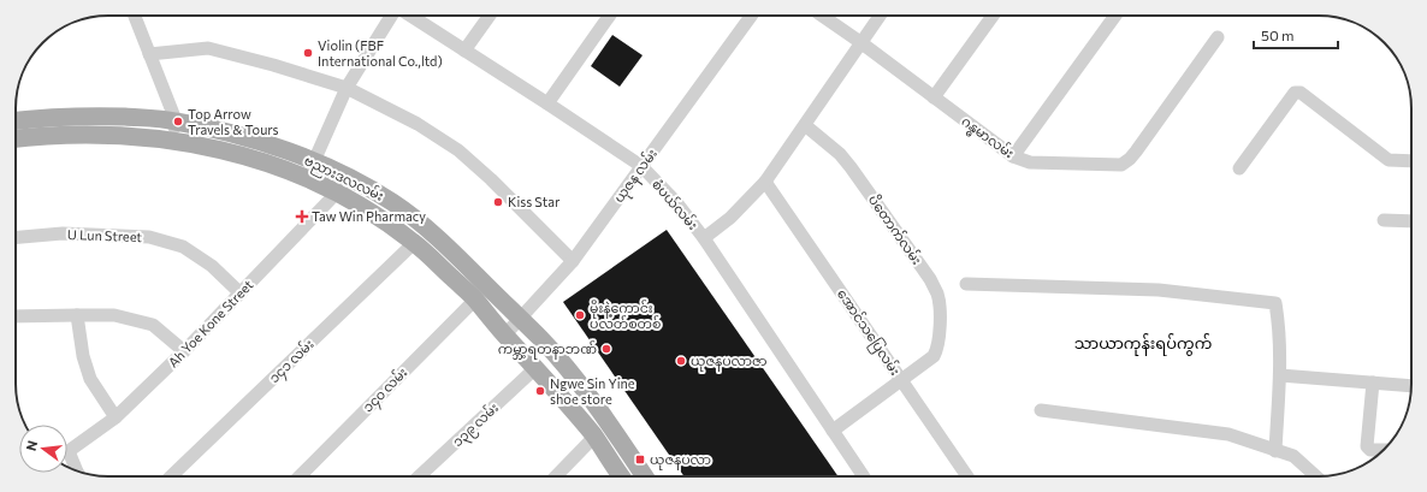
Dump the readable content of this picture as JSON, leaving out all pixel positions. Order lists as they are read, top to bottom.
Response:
{
  "streets": {
    "main road": ["ဗညားဒလလမ်း"],
    "street": [
      "ဂန္ဓမာလမ်း",
      "ယုဇန လမ်း",
      "စံပယ်လမ်း",
      "ပိတောက်လမ်း",
      "U Lun Street",
      "Ah Yoe Kone Street",
      "အောင်သပြေလမ်း",
      "၁၄၁ လမ်း",
      "၁၄၀ လမ်း",
      "၁၃၉ လမ်း"
    ]
  },
  "crossings": [
    ["ယုဇန လမ်း", "ဗညားဒလလမ်း"],
    ["ယုဇန လမ်း", "စံပယ်လမ်း"],
    ["ဗညားဒလလမ်း", "Ah Yoe Kone Street"],
    ["ဗညားဒလလမ်း", "၁၄၁ လမ်း"],
    ["ဗညားဒလလမ်း", "၁၄၀ လမ်း"],
    ["ဗညားဒလလမ်း", "၁၃၉ လမ်း"],
    ["ပိတောက်လမ်း", "အောင်သပြေလမ်း"],
    ["U Lun Street", "Ah Yoe Kone Street"]
  ],
  "districts": ["သာယာကုန်းရပ်ကွက်"],
  "places": {
    "other": [
      "Violin (FBF International Co.,ltd)",
      "Top Arrow Travels & Tours",
      "Kiss Star",
      "မိုးနဲ့ကောင်း ပလတ်စတစ်",
      "ကမ္ဘာ့ရတနာဘဏ်",
      "ယုဇနပလာဇာ",
      "Ngwe Sin Yine shoe store"
    ],
    "health": ["Taw Win Pharmacy"],
    "transit": ["ယုဇနပလာ"]
  },
  "scale_bar": "50 m",
  "north": "left"
}
